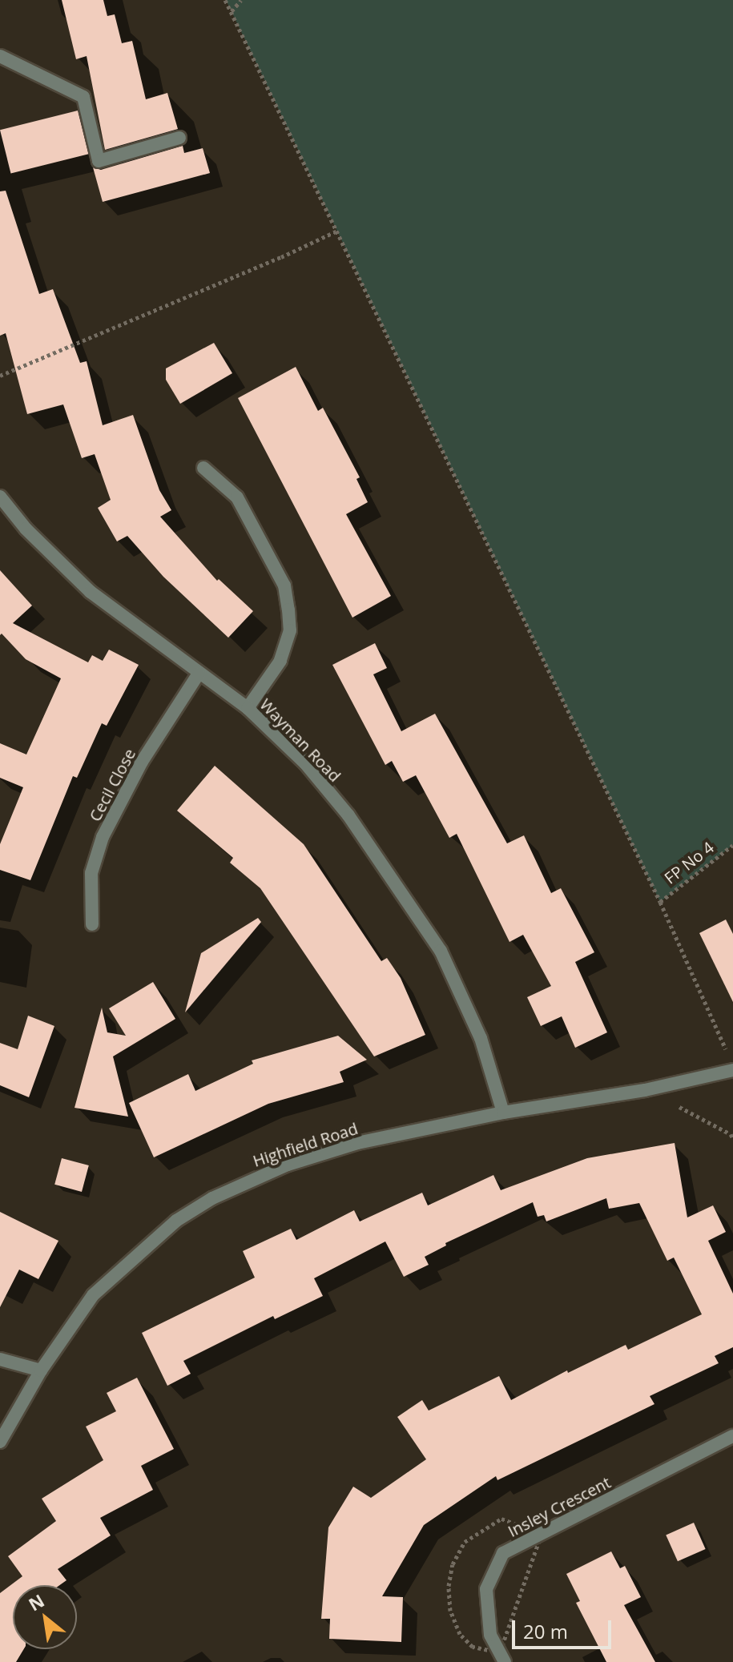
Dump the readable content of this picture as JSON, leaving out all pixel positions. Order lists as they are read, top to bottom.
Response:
{
  "streets": {
    "street": [
      "Wayman Road",
      "Cecil Close",
      "Highfield Road",
      "Insley Crescent"
    ],
    "path": ["FP No 4"]
  },
  "crossings": [
    ["Wayman Road", "Cecil Close"],
    ["Wayman Road", "Highfield Road"]
  ],
  "scale_bar": "20 m",
  "north": "top left"
}
